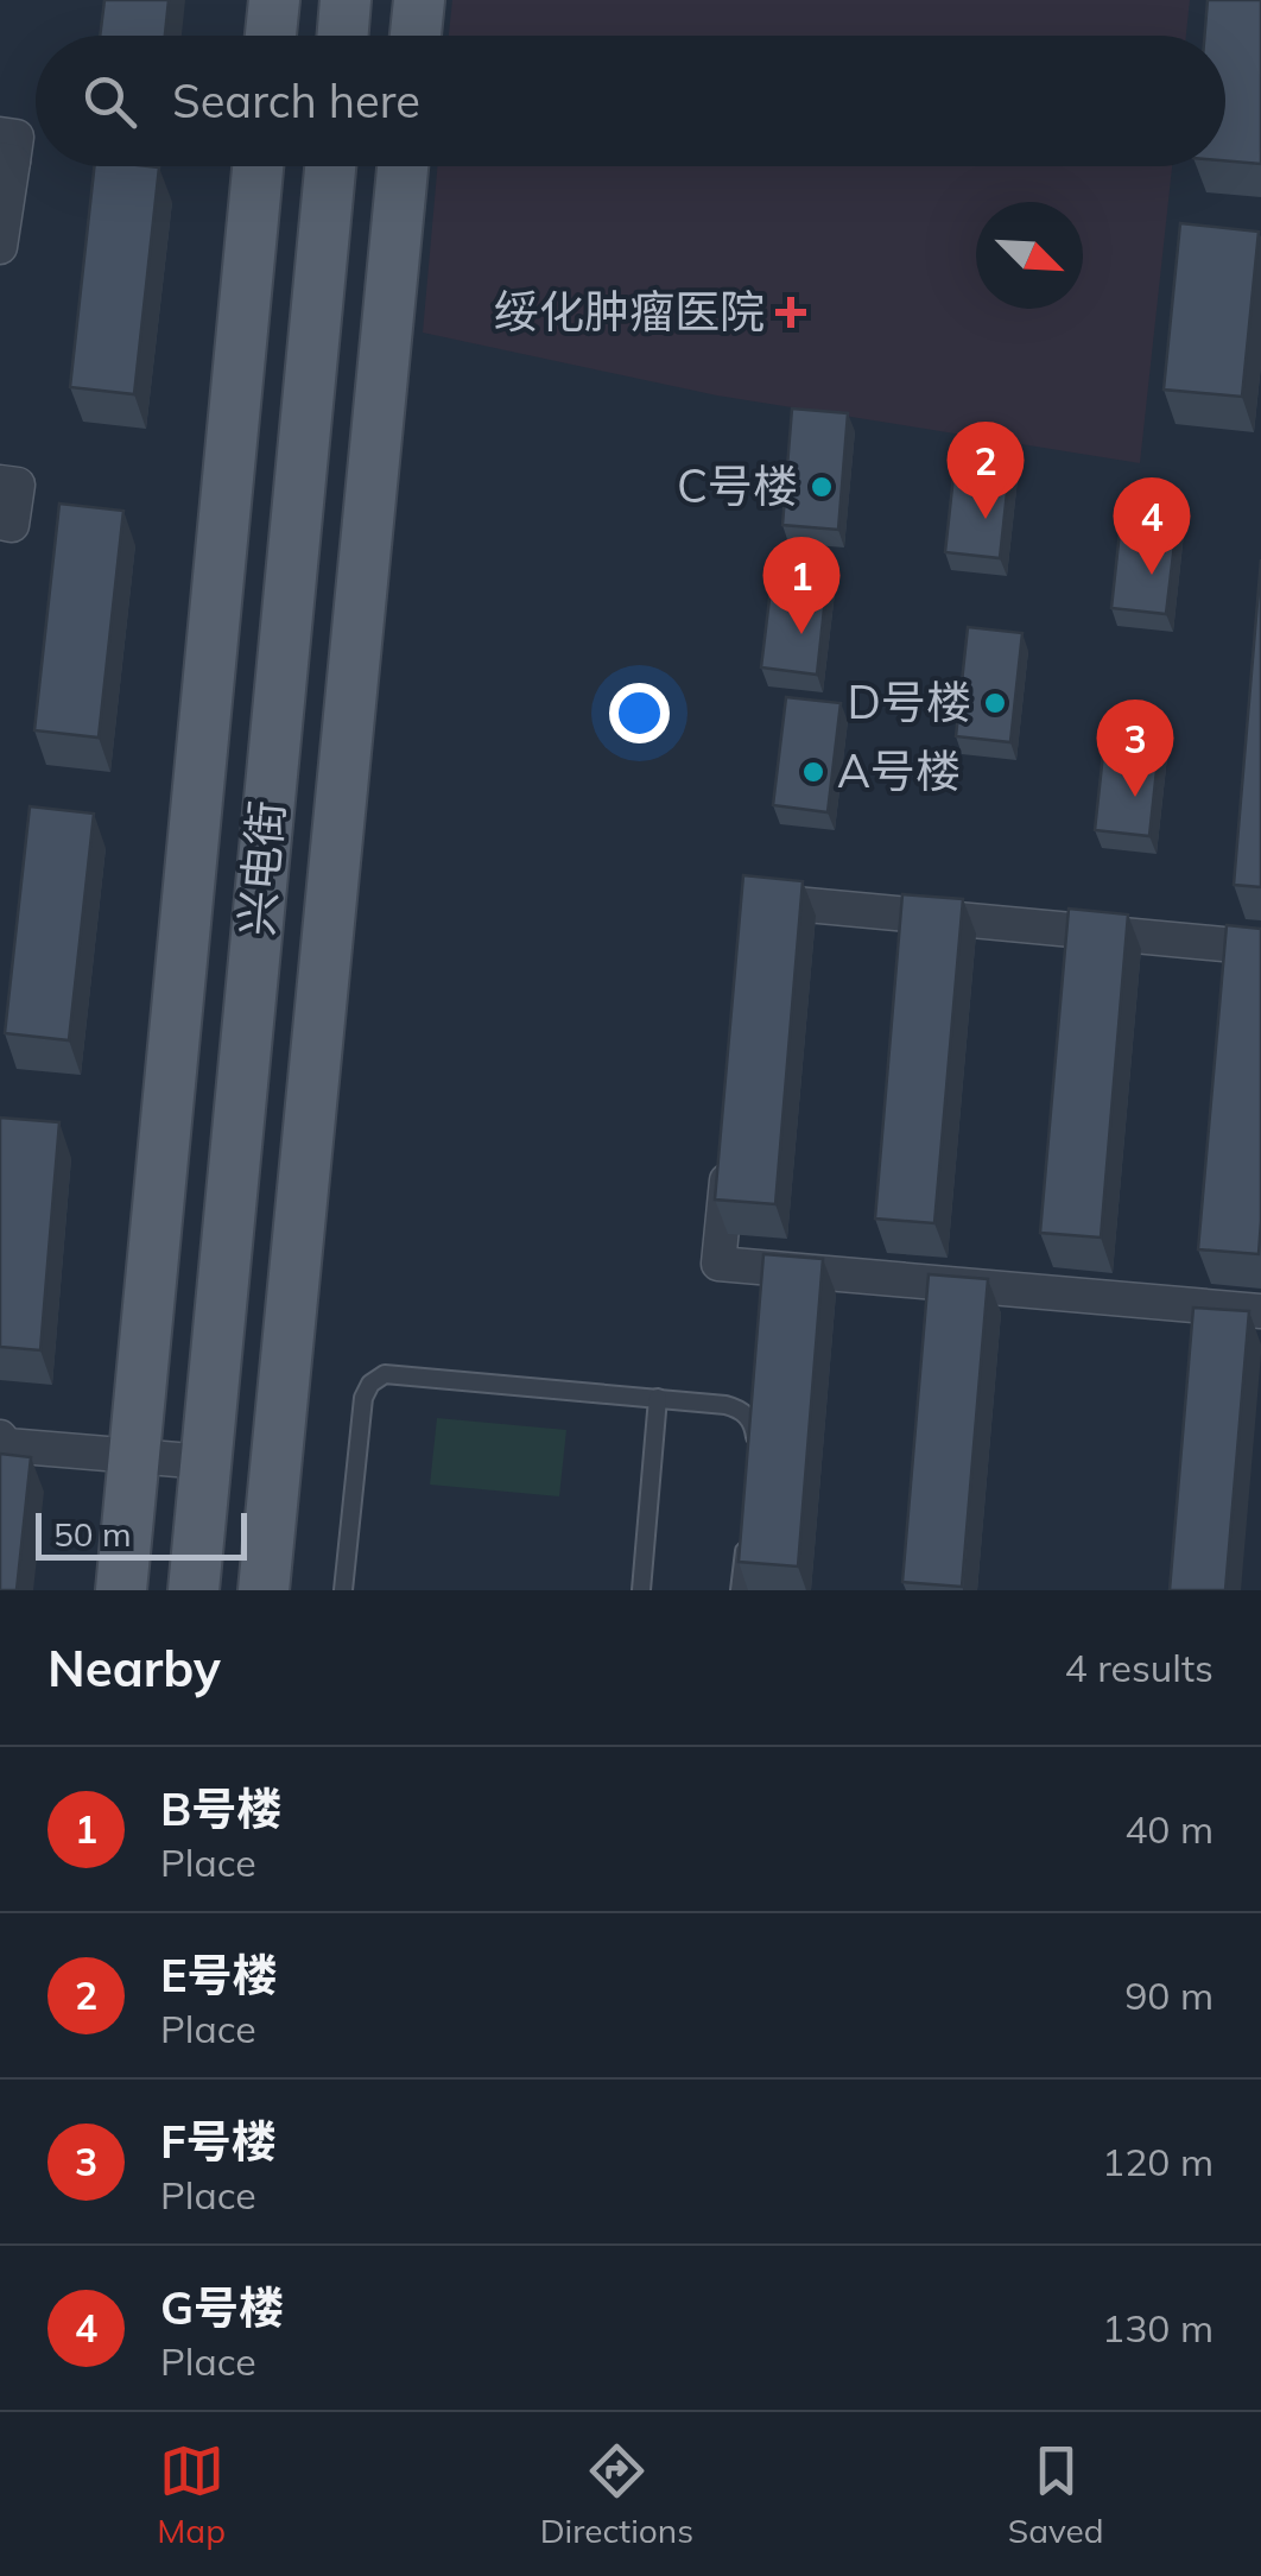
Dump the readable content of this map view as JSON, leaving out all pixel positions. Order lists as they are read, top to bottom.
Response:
{
  "streets": {
    "main road": ["兴电街"]
  },
  "places": {
    "health": ["绥化肿瘤医院"],
    "other": ["C号楼", "D号楼", "A号楼"]
  },
  "scale_bar": "50 m",
  "north": "bottom right",
  "page": {
    "search": "Search here",
    "pins": [
      "2",
      "4",
      "1",
      "3"
    ],
    "scale": "50 m",
    "heading": ["Nearby", "4 results"],
    "list": [
      {
        "mark": "1",
        "name": "B号楼",
        "note": "Place",
        "value": "40 m"
      },
      {
        "mark": "2",
        "name": "E号楼",
        "note": "Place",
        "value": "90 m"
      },
      {
        "mark": "3",
        "name": "F号楼",
        "note": "Place",
        "value": "120 m"
      },
      {
        "mark": "4",
        "name": "G号楼",
        "note": "Place",
        "value": "130 m"
      }
    ],
    "nav": ["Map", "Directions", "Saved"]
  }
}
